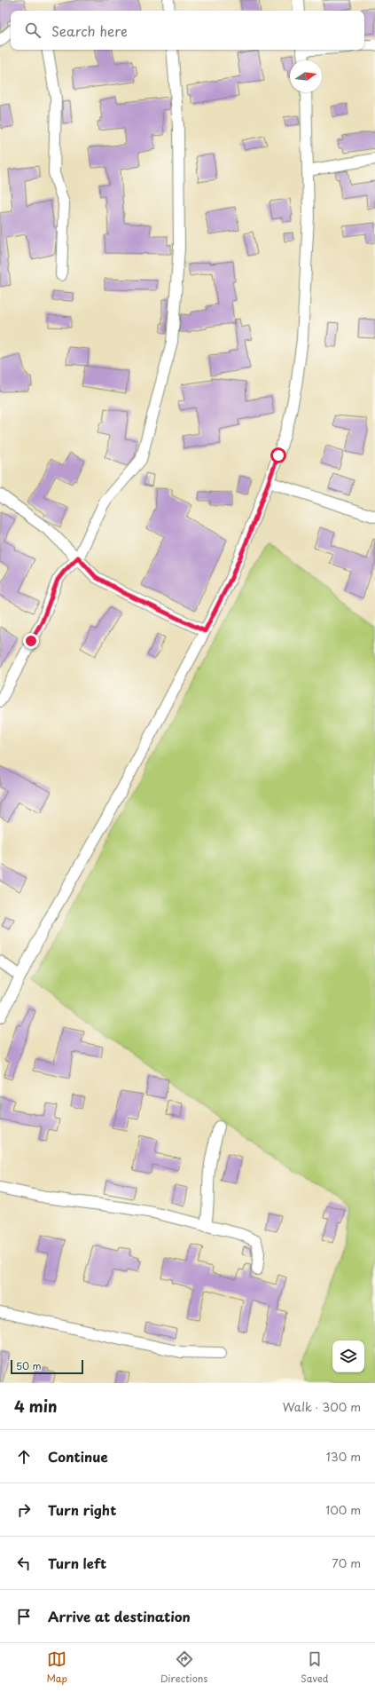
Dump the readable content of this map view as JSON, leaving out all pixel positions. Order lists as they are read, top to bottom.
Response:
{
  "scale_bar": "50 m",
  "north": "right",
  "page": {
    "search": "Search here",
    "scale": "50 m",
    "heading": ["4 min", "Walk · 300 m"],
    "list": [
      ["Continue", "130 m"],
      ["Turn right", "100 m"],
      ["Turn left", "70 m"],
      "Arrive at destination"
    ],
    "nav": ["Map", "Directions", "Saved"]
  }
}
